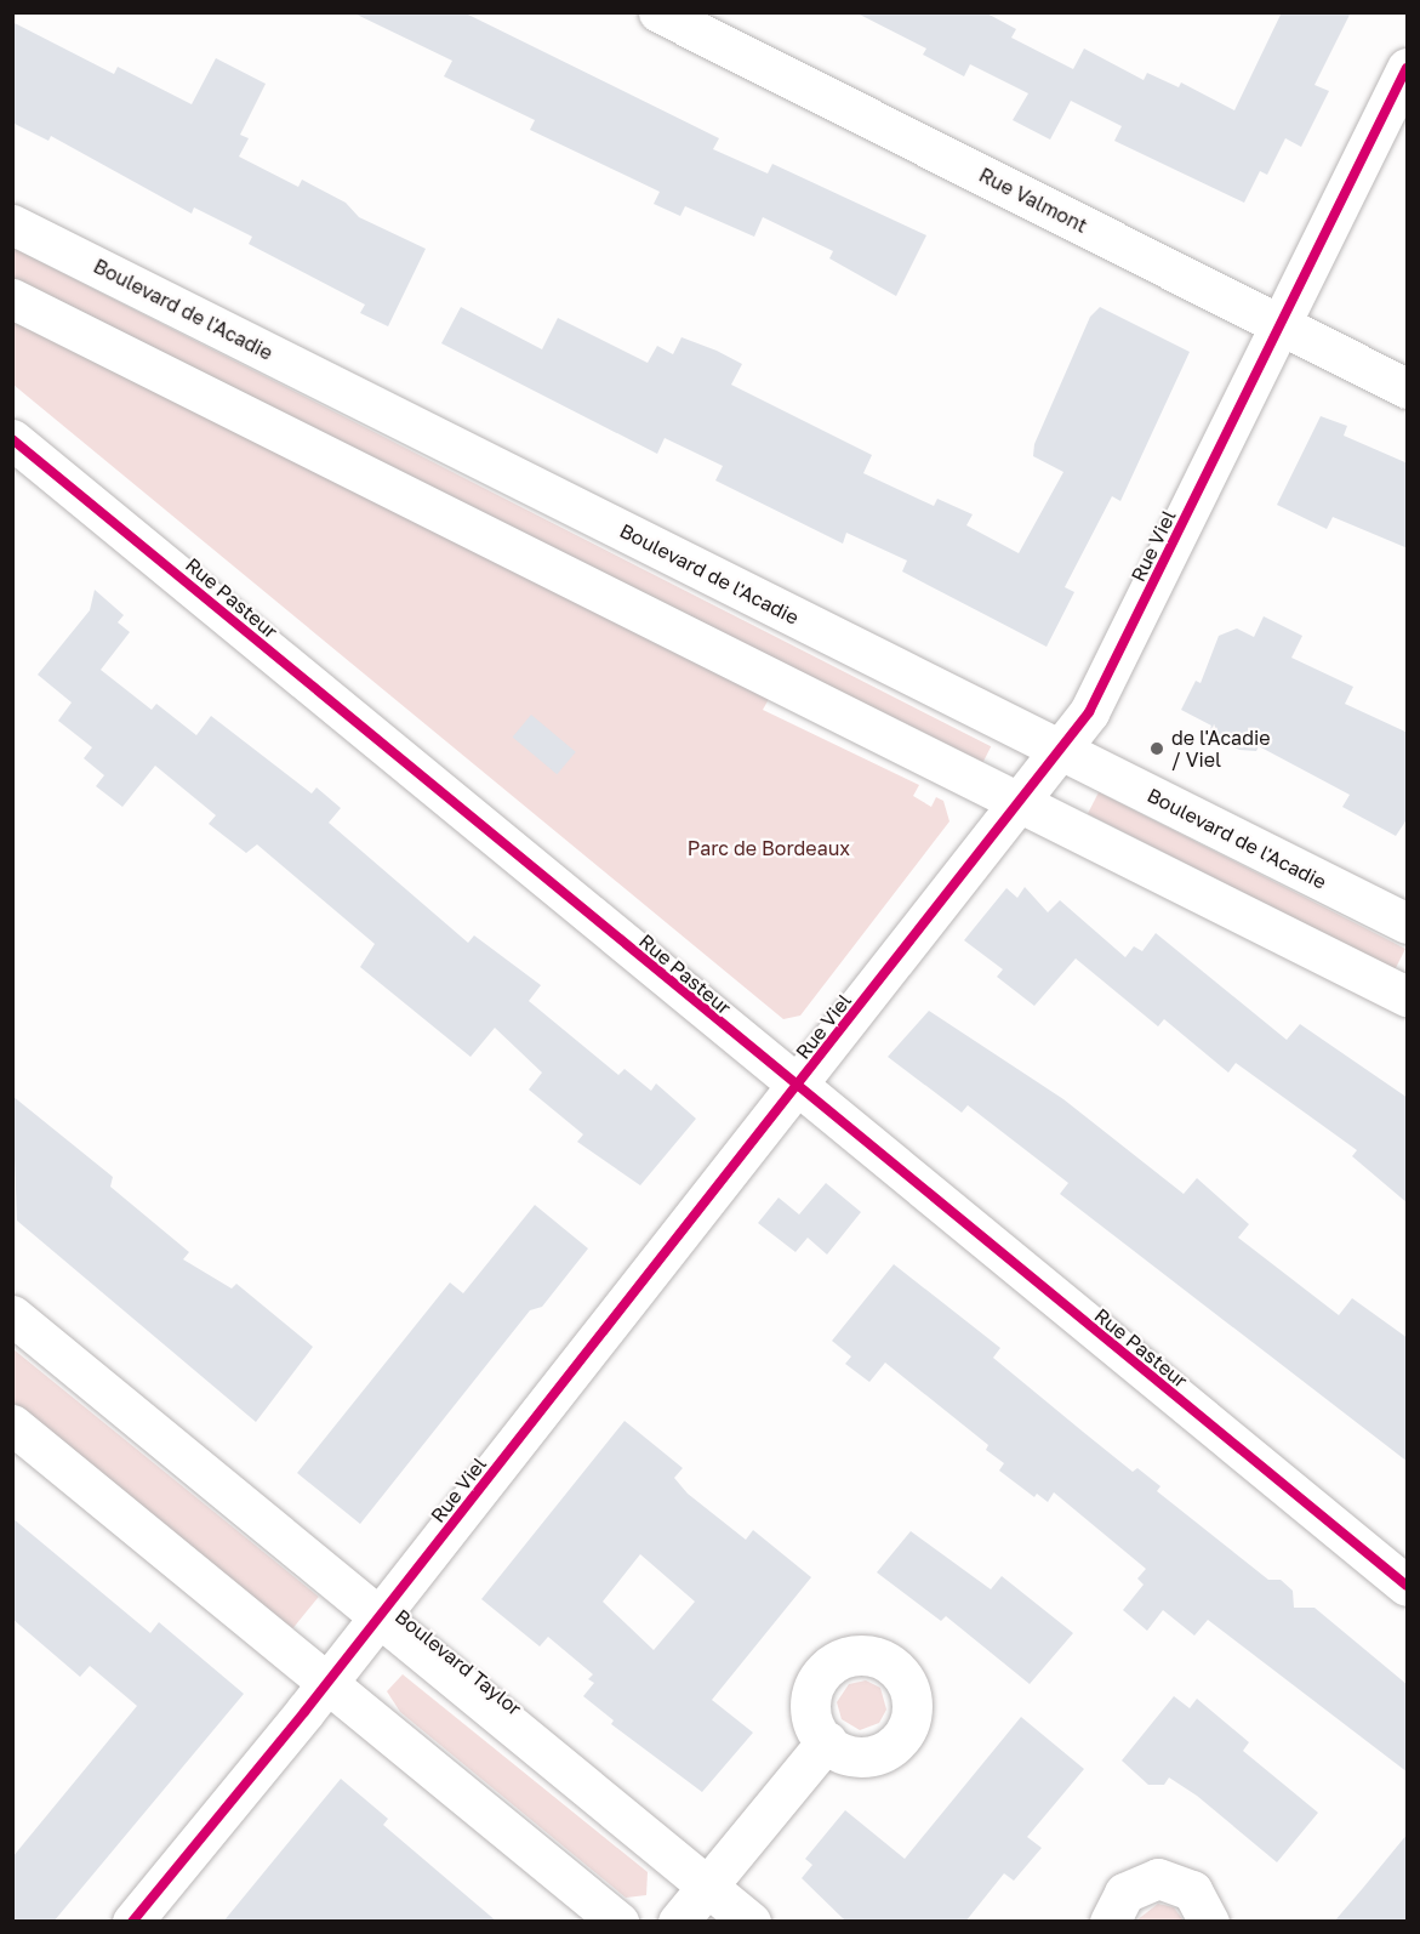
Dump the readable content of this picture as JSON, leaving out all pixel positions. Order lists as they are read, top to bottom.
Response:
{
  "streets": {
    "street": [
      "Rue Valmont",
      "Boulevard de l'Acadie",
      "Rue Viel",
      "Rue Pasteur",
      "Boulevard Taylor"
    ]
  },
  "crossings": [
    ["Rue Valmont", "Rue Viel"],
    ["Boulevard de l'Acadie", "Rue Viel"],
    ["Rue Viel", "Rue Pasteur"],
    ["Rue Viel", "Boulevard Taylor"]
  ],
  "parks": ["Parc de Bordeaux"],
  "places": ["de l'Acadie / Viel"]
}
